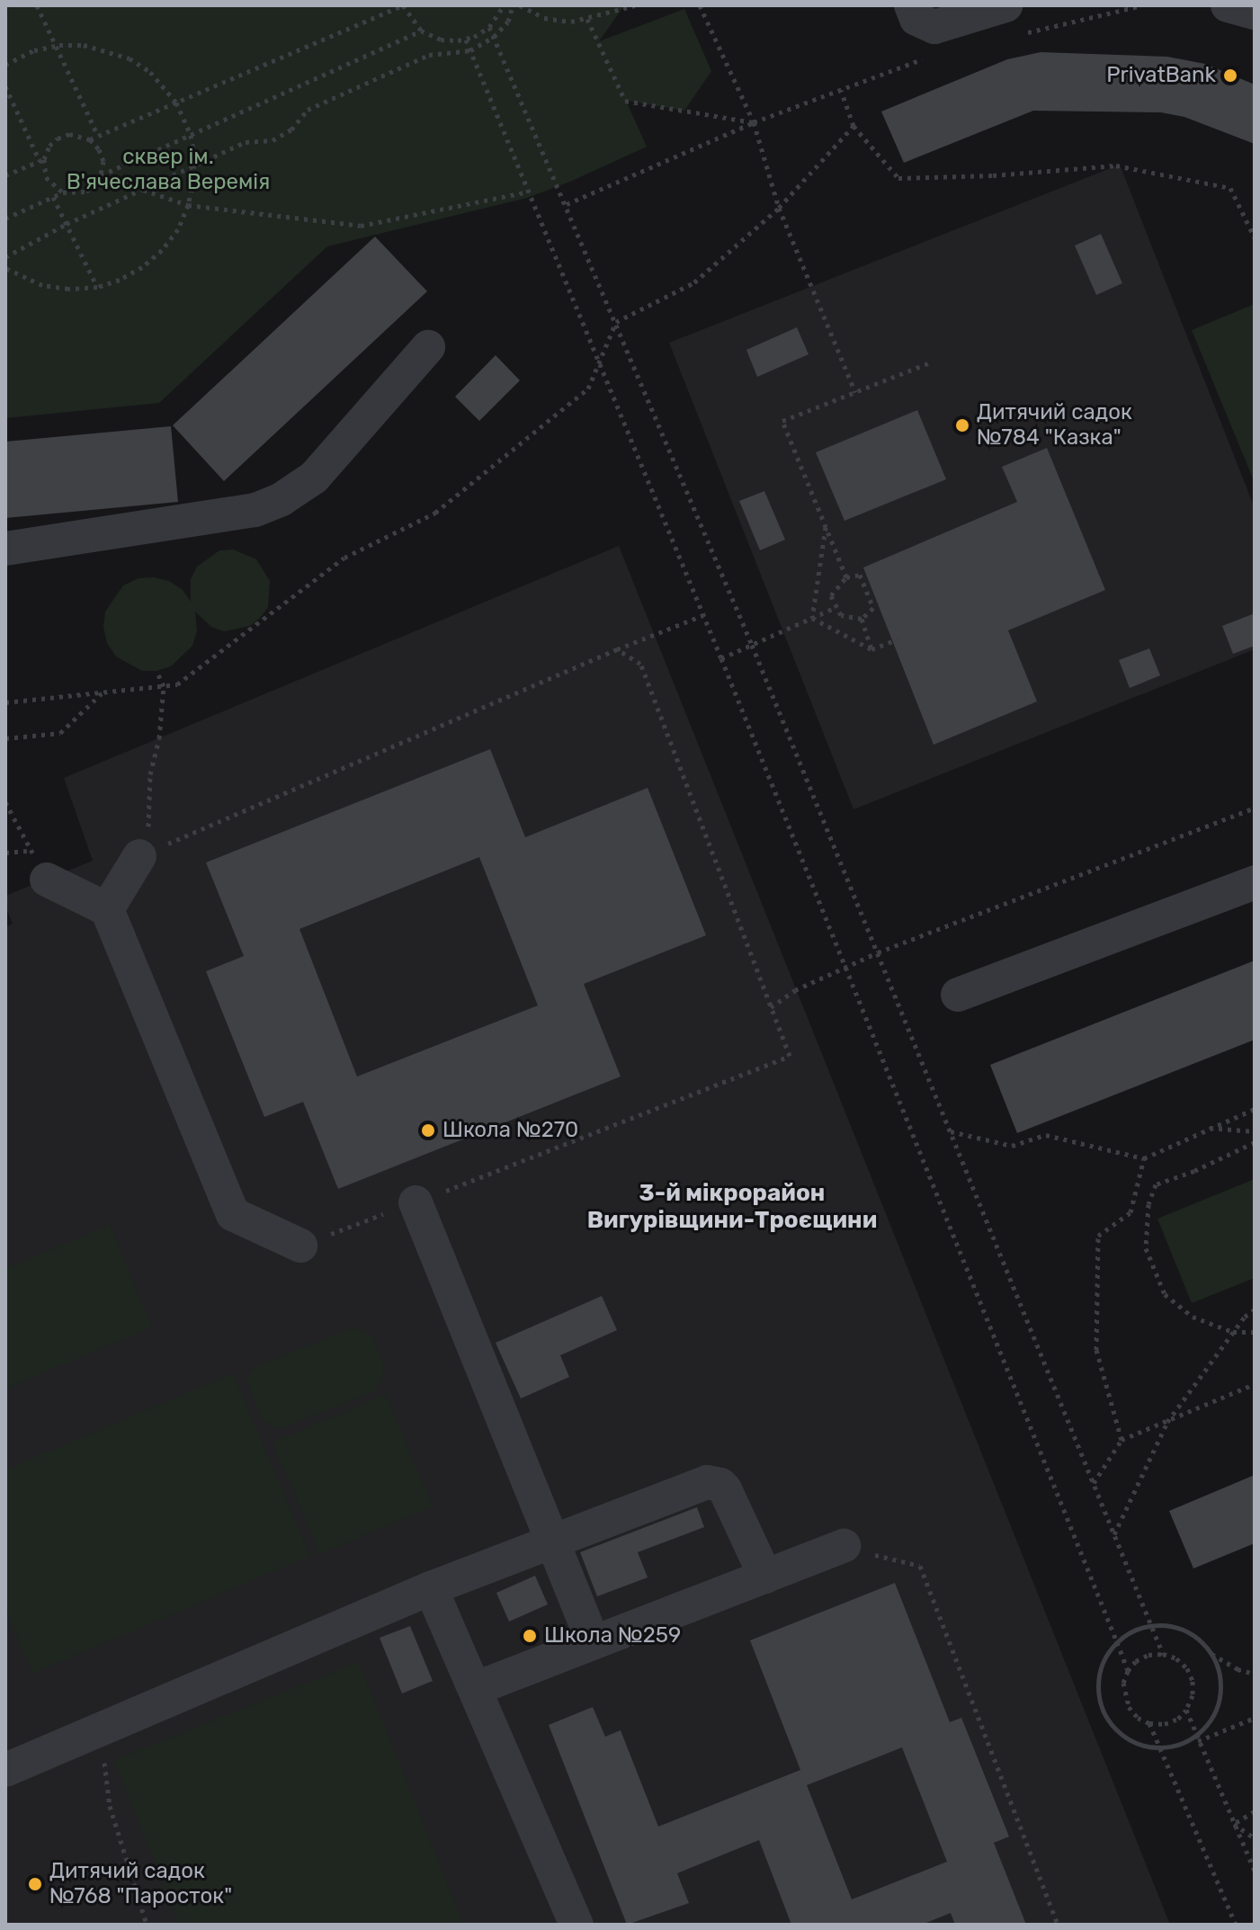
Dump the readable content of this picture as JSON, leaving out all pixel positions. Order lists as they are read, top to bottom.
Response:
{
  "districts": ["3-й мікрорайон Вигурівщини-Троєщини"],
  "parks": ["сквер ім. В'ячеслава Веремія"],
  "places": [
    "PrivatBank",
    "Дитячий садок №784 \"Казка\"",
    "Школа №270",
    "Школа №259",
    "Дитячий садок №768 \"Паросток\""
  ]
}
